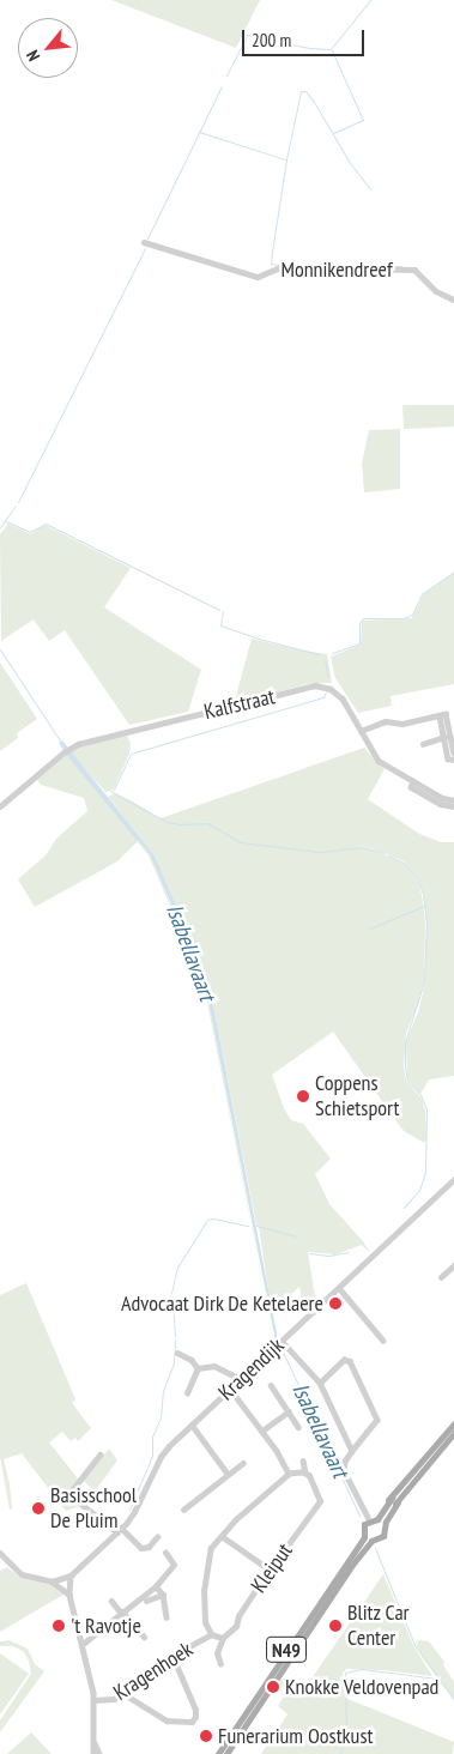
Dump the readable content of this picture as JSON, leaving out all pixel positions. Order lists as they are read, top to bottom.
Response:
{
  "streets": {
    "main road": ["N49"],
    "street": [
      "Monnikendreef",
      "Kalfstraat",
      "Kragendijk",
      "Kleiput",
      "Kragenhoek"
    ]
  },
  "crossings": [
    ["Kleiput", "Kragenhoek"]
  ],
  "water": ["Isabellavaart"],
  "places": [
    "Coppens Schietsport",
    "Advocaat Dirk De Ketelaere",
    "Basisschool De Pluim",
    "'t Ravotje",
    "Blitz Car Center",
    "Knokke Veldovenpad",
    "Funerarium Oostkust"
  ],
  "scale_bar": "200 m",
  "north": "bottom left"
}
